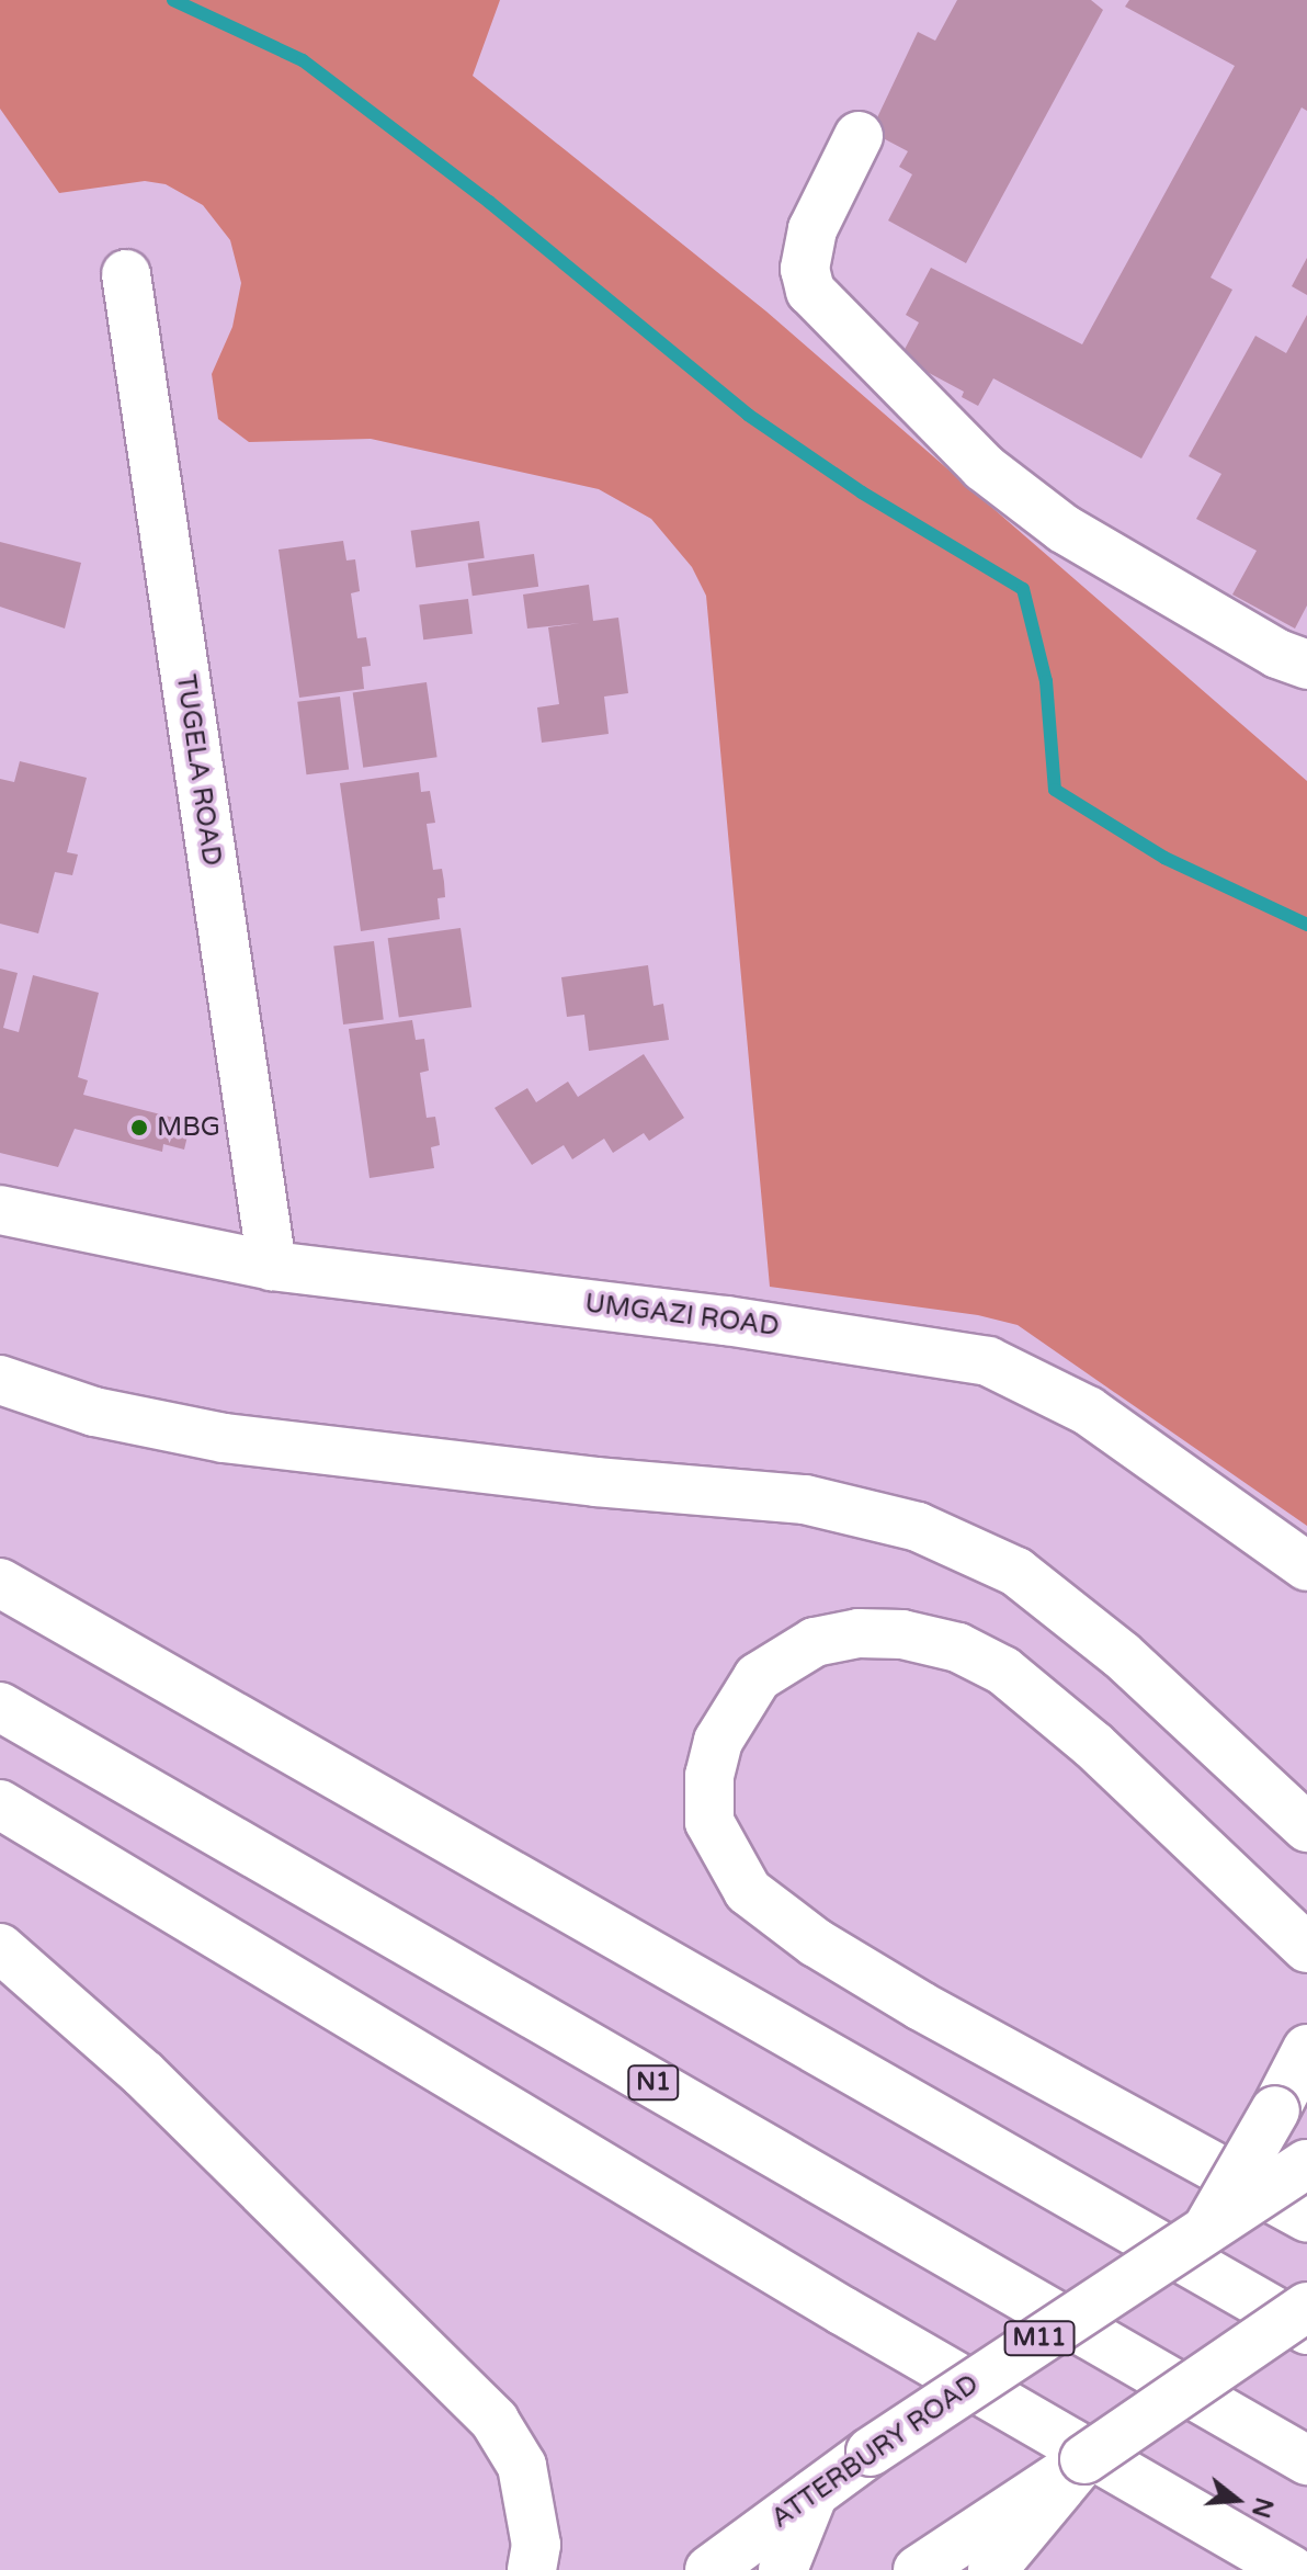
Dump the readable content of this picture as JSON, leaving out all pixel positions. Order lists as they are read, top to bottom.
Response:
{
  "streets": {
    "main road": [
      "TUGELA ROAD",
      "UMGAZI ROAD",
      "N1",
      "M11",
      "ATTERBURY ROAD"
    ]
  },
  "crossings": [
    ["TUGELA ROAD", "UMGAZI ROAD"]
  ],
  "places": ["MBG"],
  "north": "right"
}
